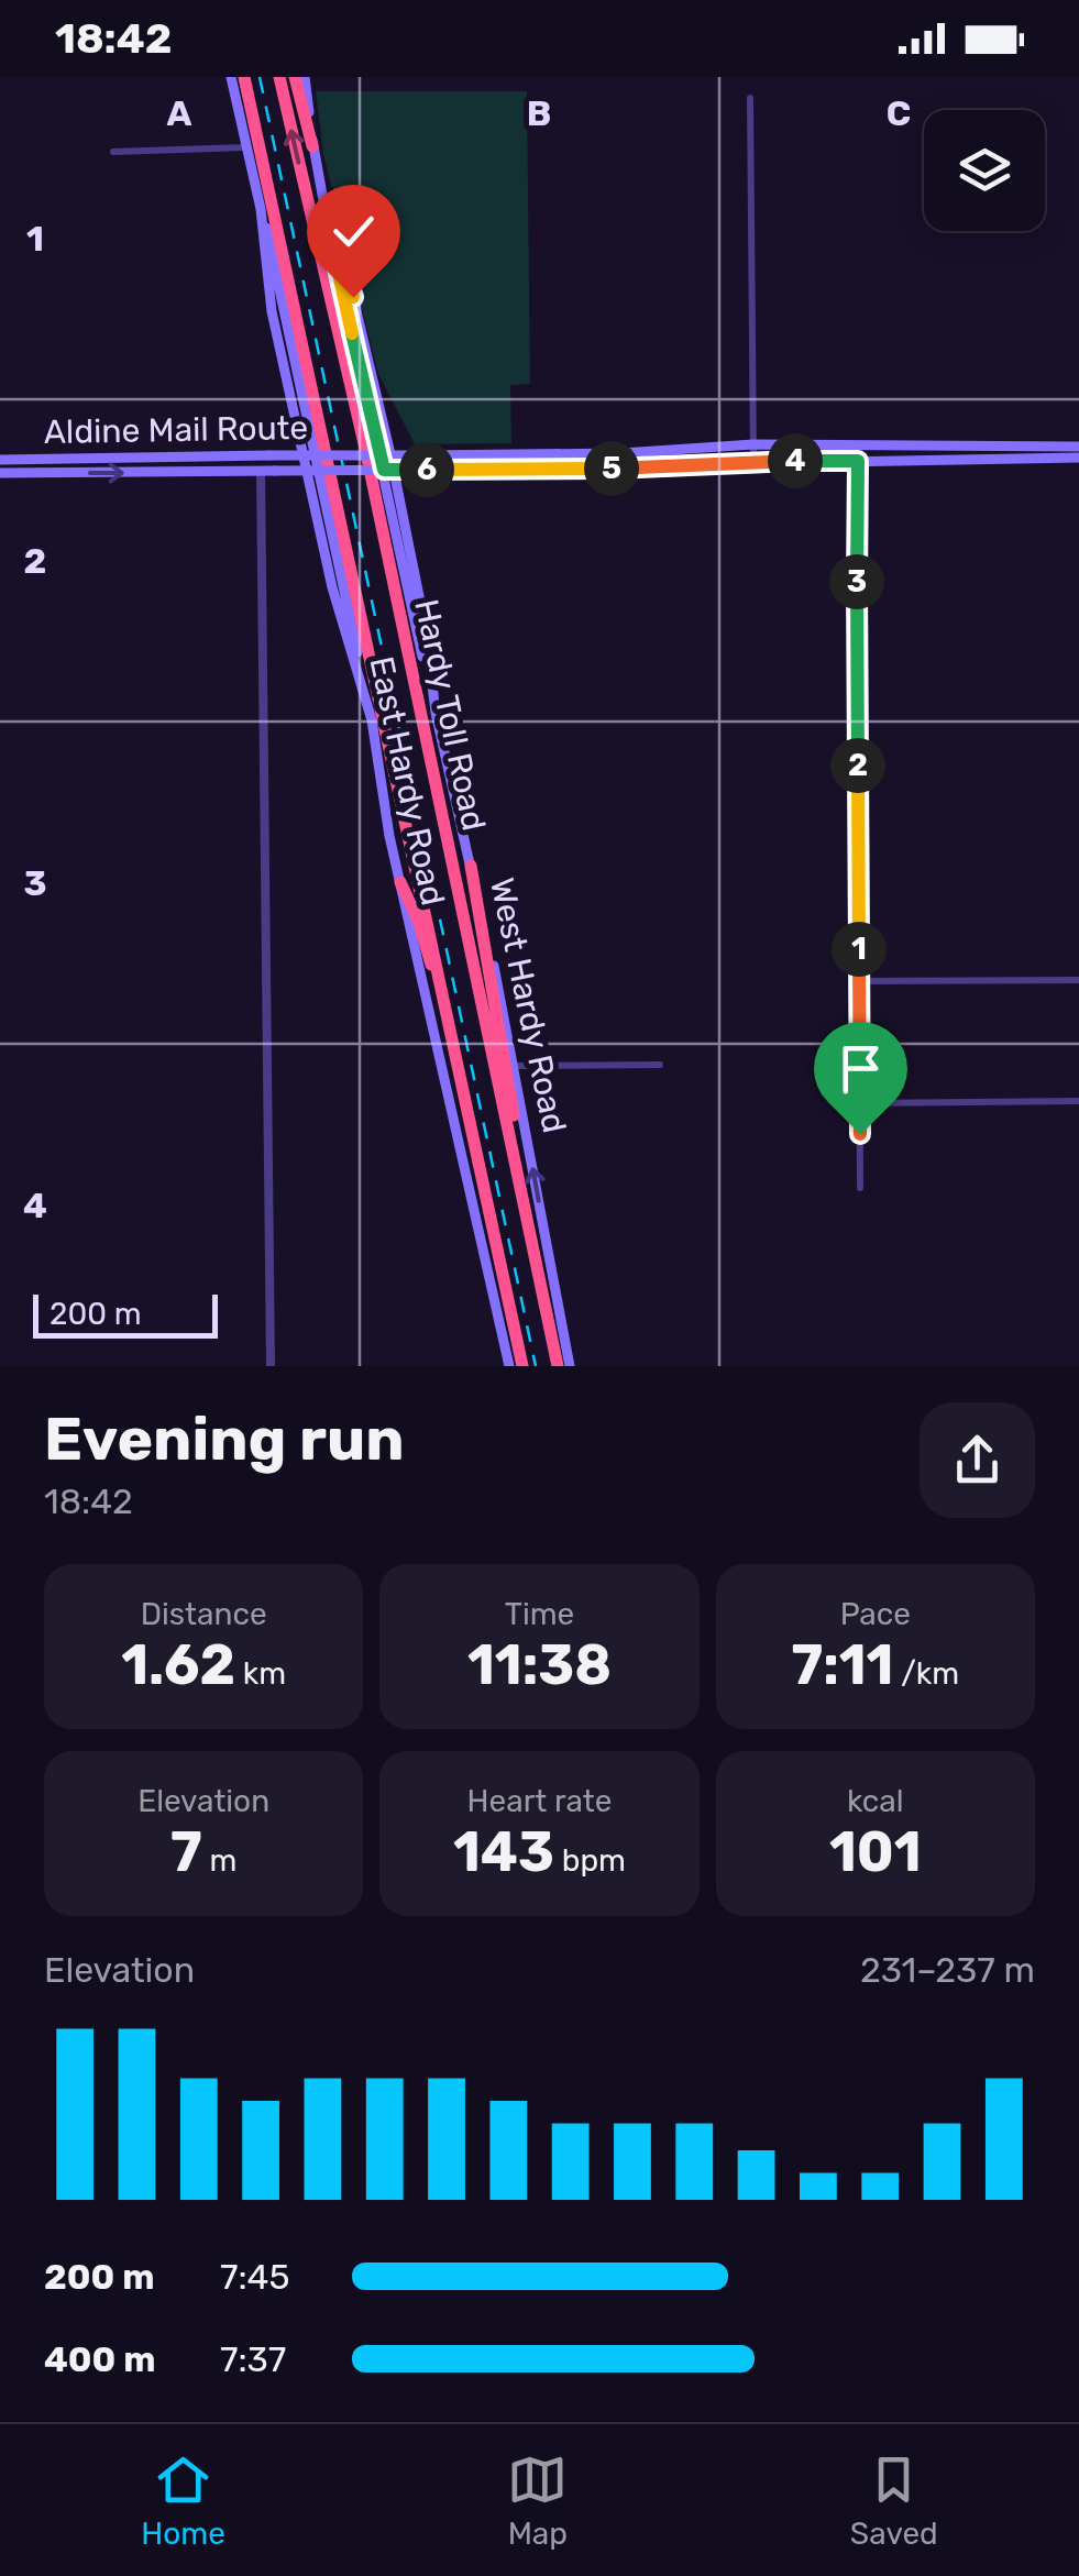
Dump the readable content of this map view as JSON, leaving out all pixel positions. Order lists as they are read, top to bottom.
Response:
{
  "streets": {
    "highway": ["Hardy Toll Road"],
    "main road": ["Aldine Mail Route", "East Hardy Road", "West Hardy Road"]
  },
  "scale_bar": "200 m",
  "page": {
    "status": "18:42",
    "pins": [
      "4",
      "5",
      "6",
      "3",
      "2",
      "1"
    ],
    "scale": "200 m",
    "heading": ["Evening run", "18:42"],
    "stats": [
      ["Distance", "1.62 km"],
      ["Time", "11:38"],
      ["Pace", "7:11 /km"],
      ["Elevation", "7 m"],
      ["Heart rate", "143 bpm"],
      ["kcal", "101"]
    ],
    "chart": ["Elevation", "231–237 m"],
    "list": [
      {
        "name": "200 m",
        "note": "7:45"
      },
      {
        "name": "400 m",
        "note": "7:37"
      }
    ],
    "tabs": ["Home", "Map", "Saved"]
  },
  "grid": {
    "columns": ["A", "B", "C"],
    "rows": [
      "1",
      "2",
      "3",
      "4"
    ]
  }
}
